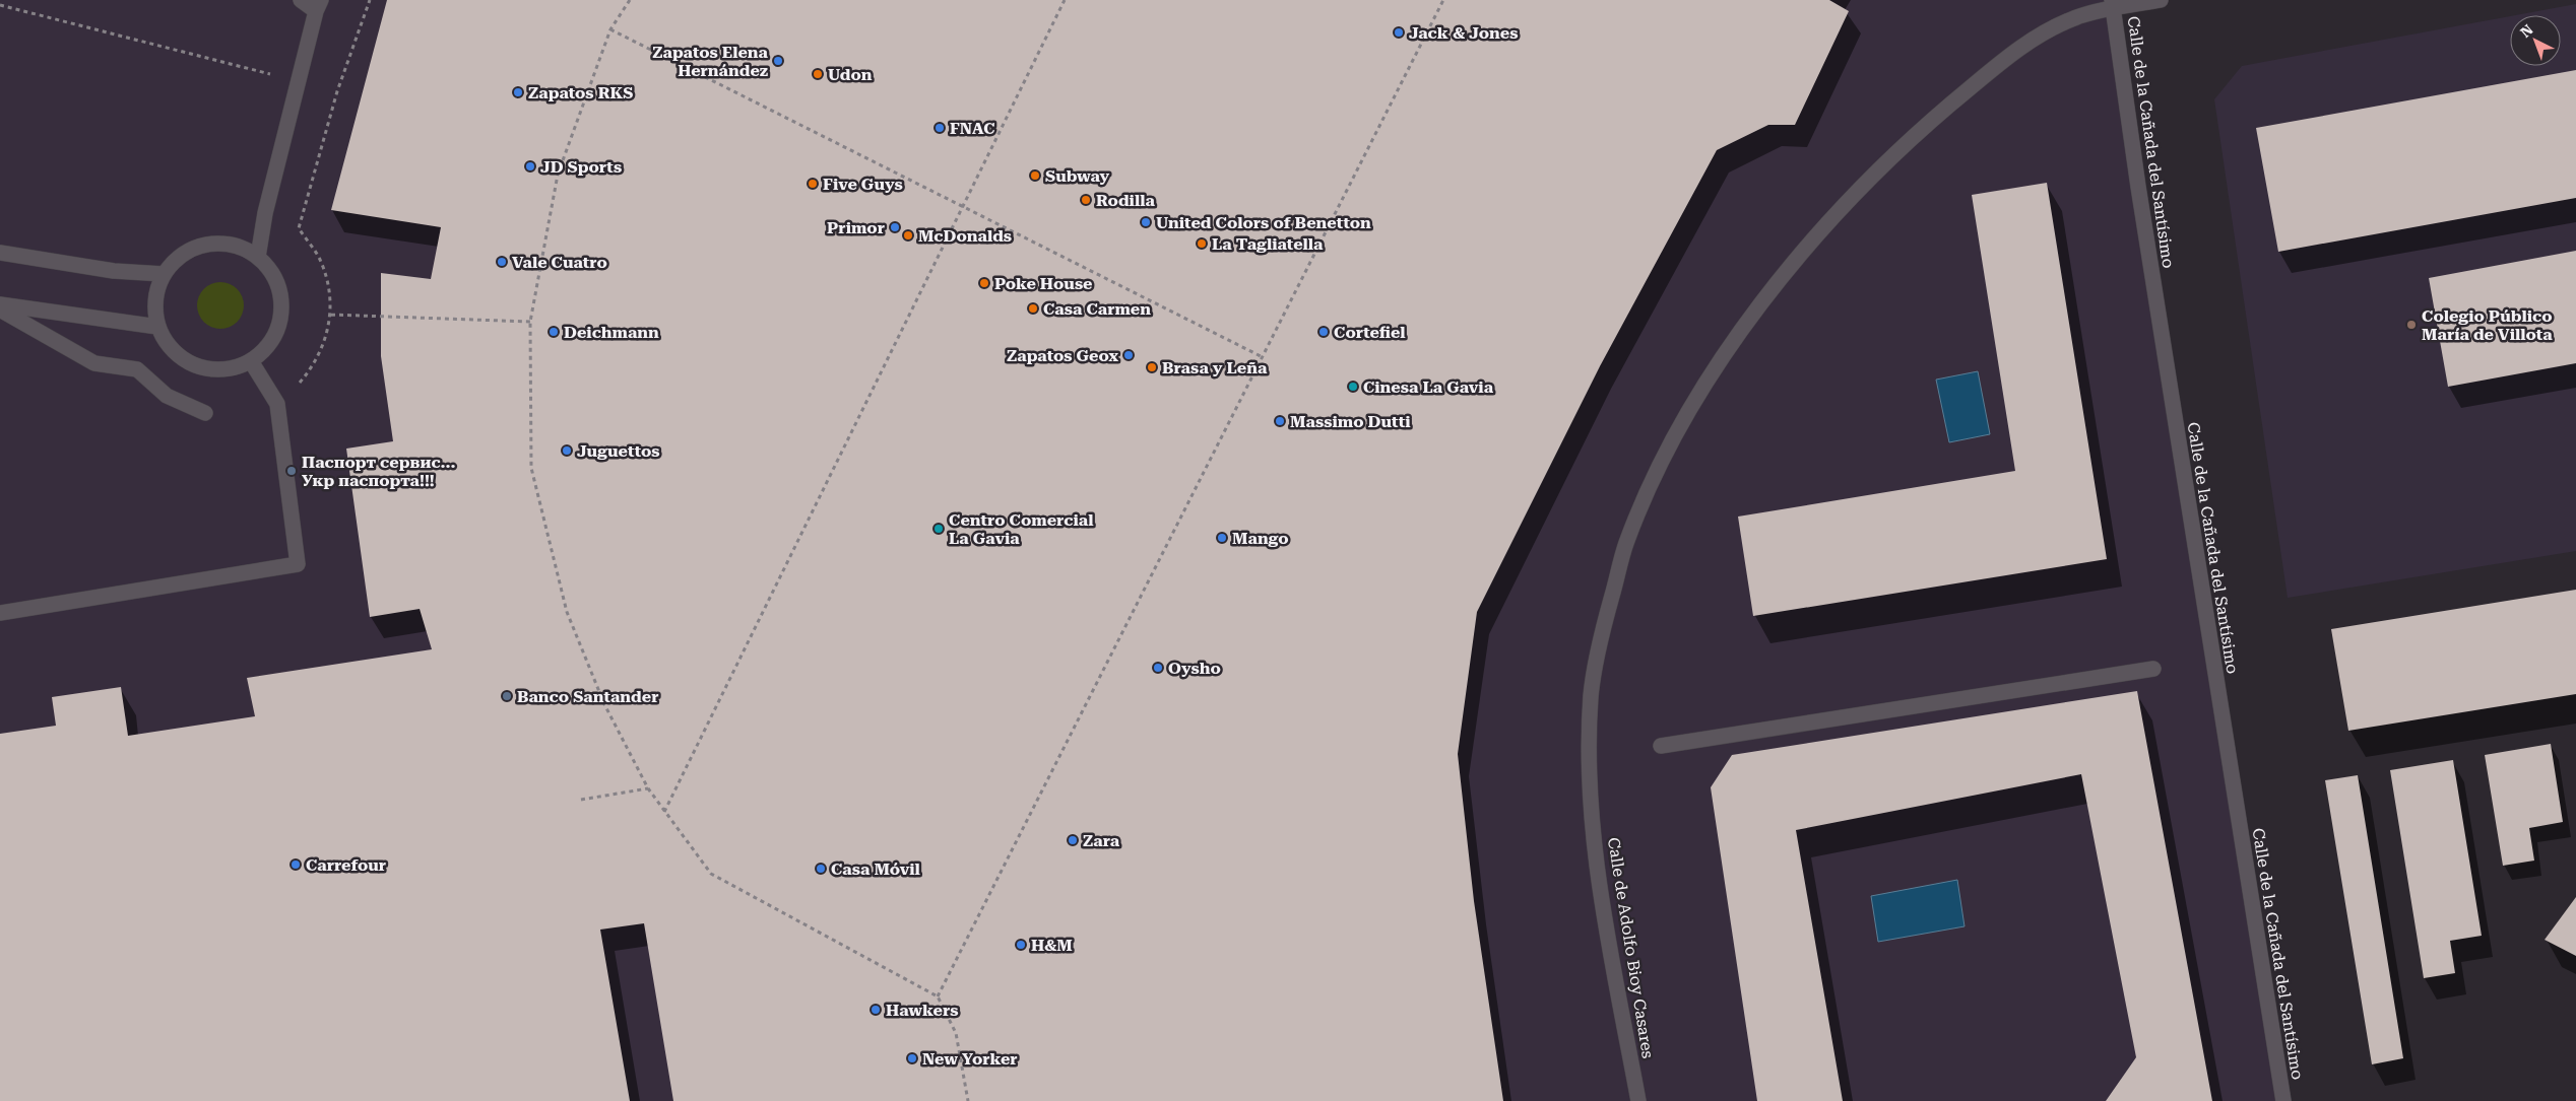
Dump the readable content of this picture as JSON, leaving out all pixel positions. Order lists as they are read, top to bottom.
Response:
{
  "streets": {
    "street": ["Calle de la Cañada del Santísimo", "Calle de Adolfo Bioy Casares"]
  },
  "crossings": [
    ["Calle de la Cañada del Santísimo", "Calle de Adolfo Bioy Casares"]
  ],
  "places": [
    "Jack & Jones",
    "Zapatos Elena Hernández",
    "Udon",
    "Zapatos RKS",
    "FNAC",
    "JD Sports",
    "Subway",
    "Five Guys",
    "Rodilla",
    "United Colors of Benetton",
    "Primor",
    "McDonalds",
    "La Tagliatella",
    "Vale Cuatro",
    "Poke House",
    "Casa Carmen",
    "Colegio Público María de Villota",
    "Deichmann",
    "Cortefiel",
    "Zapatos Geox",
    "Brasa y Leña",
    "Cinesa La Gavia",
    "Massimo Dutti",
    "Juguettos",
    "Паспорт сервис... Укр паспорта!!!",
    "Centro Comercial La Gavia",
    "Mango",
    "Oysho",
    "Banco Santander",
    "Zara",
    "Carrefour",
    "Casa Móvil",
    "H&M",
    "Hawkers",
    "New Yorker"
  ],
  "north": "top left"
}
